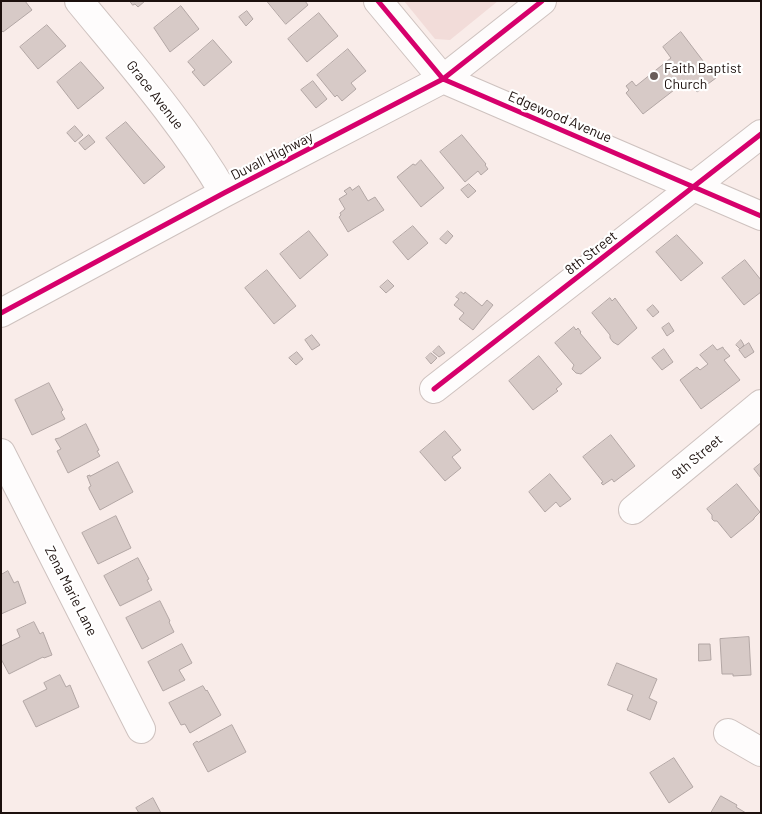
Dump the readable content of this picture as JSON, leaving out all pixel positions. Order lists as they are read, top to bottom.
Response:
{
  "streets": {
    "street": [
      "Grace Avenue",
      "Edgewood Avenue",
      "Duvall Highway",
      "8th Street",
      "9th Street",
      "Zena Marie Lane"
    ]
  },
  "crossings": [
    ["Grace Avenue", "Duvall Highway"],
    ["Edgewood Avenue", "Duvall Highway"],
    ["Edgewood Avenue", "8th Street"]
  ],
  "places": ["Faith Baptist Church"]
}
